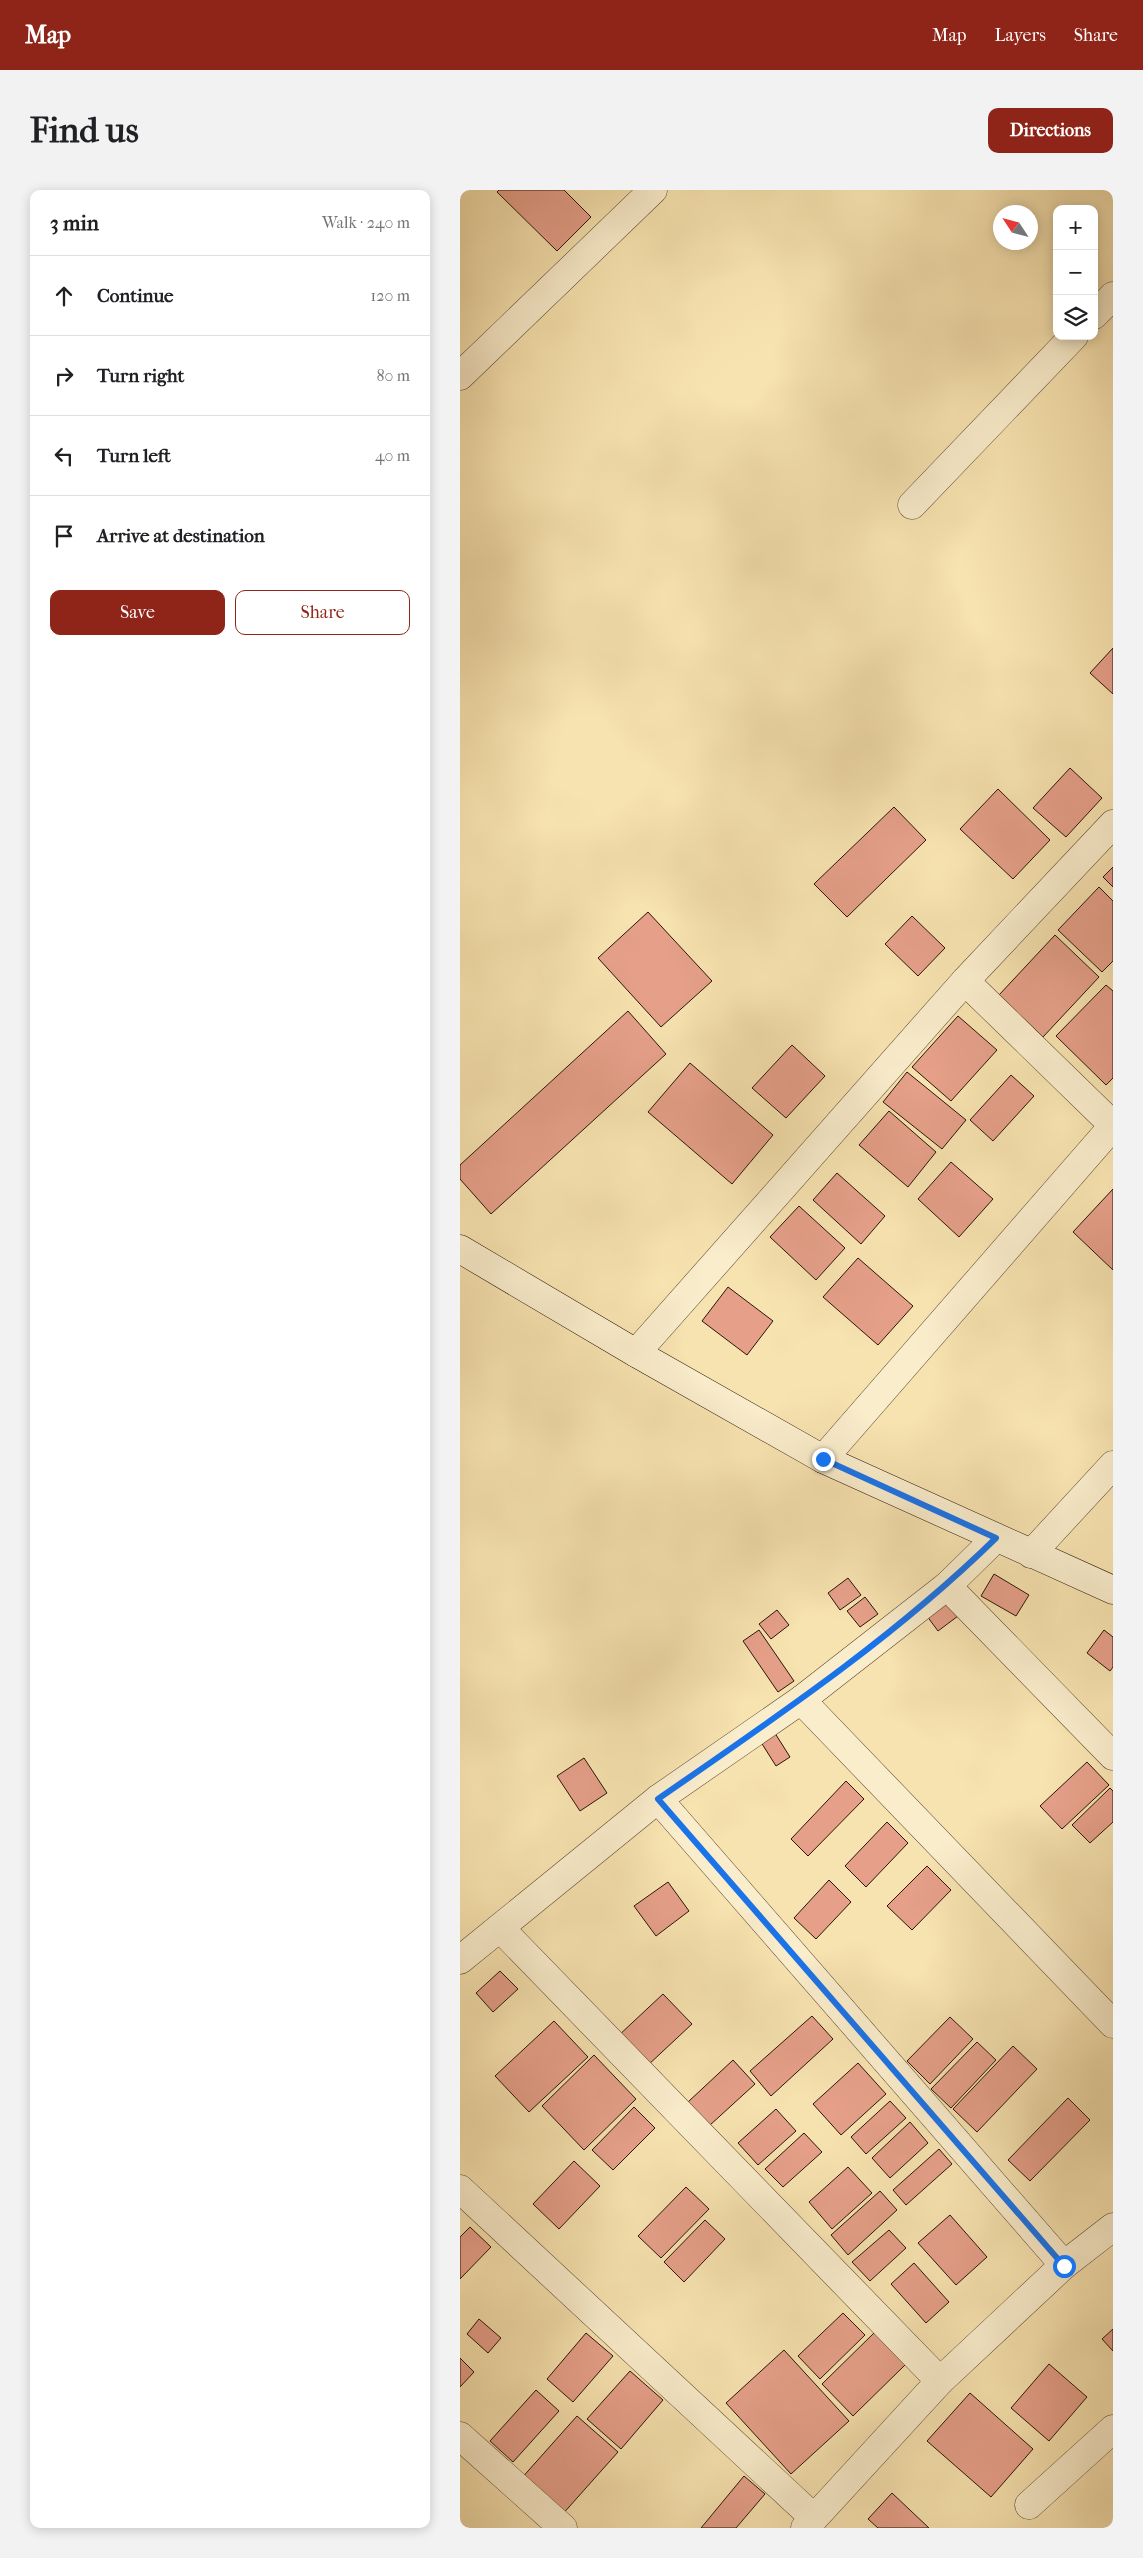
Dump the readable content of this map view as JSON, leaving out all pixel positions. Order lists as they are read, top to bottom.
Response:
{
  "north": "top left",
  "page": {
    "header": "Map",
    "nav": ["Map", "Layers", "Share"],
    "buttons": [
      "Directions",
      ["Save", "Share"]
    ],
    "title": "Find us",
    "heading": ["3 min", "Walk · 240 m"],
    "map_buttons": ["+", "−"],
    "list": [
      ["Continue", "120 m"],
      ["Turn right", "80 m"],
      ["Turn left", "40 m"],
      "Arrive at destination"
    ]
  }
}
